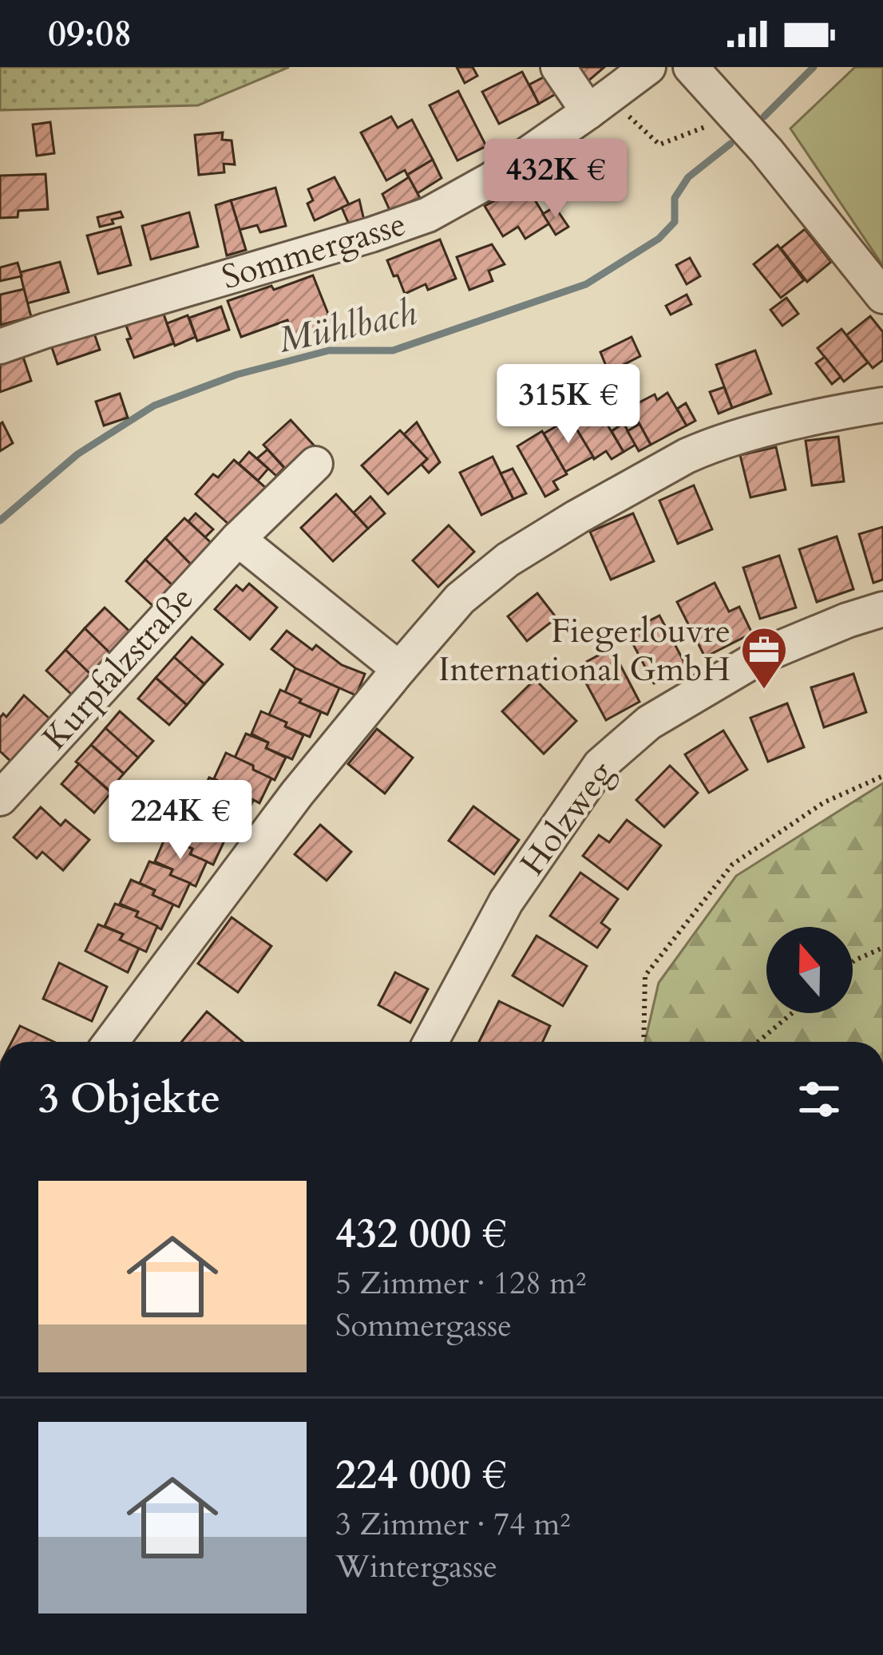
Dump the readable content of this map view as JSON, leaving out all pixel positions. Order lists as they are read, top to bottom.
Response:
{
  "streets": {
    "street": ["Sommergasse", "Kurpfalzstraße", "Holzweg"]
  },
  "water": ["Mühlbach"],
  "places": {
    "office": ["Fiegerlouvre International GmbH"]
  },
  "north": "top",
  "page": {
    "status": "09:08",
    "price": ["432K €", "315K €", "224K €"],
    "heading": "3 Objekte",
    "list": [
      {
        "name": "432 000 €",
        "note": "5 Zimmer · 128 m² · Sommergasse"
      },
      {
        "name": "224 000 €",
        "note": "3 Zimmer · 74 m² · Wintergasse"
      }
    ]
  }
}
